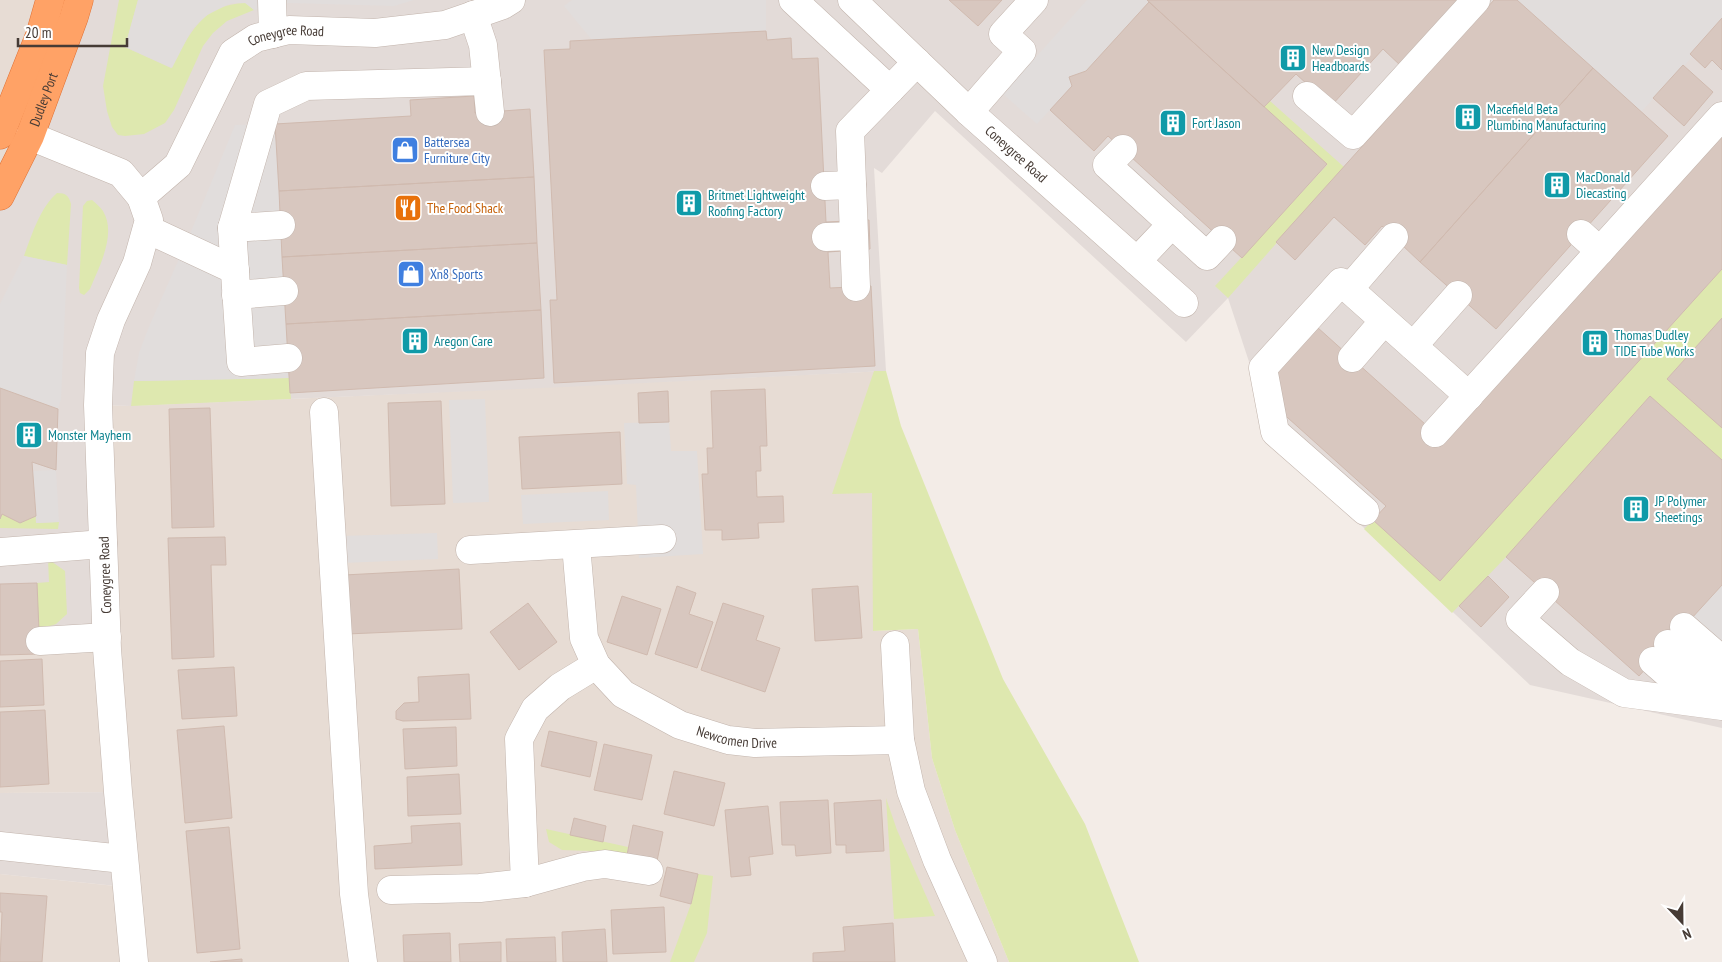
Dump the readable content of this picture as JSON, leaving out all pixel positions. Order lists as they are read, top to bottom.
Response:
{
  "streets": {
    "highway": ["Dudley Port"],
    "street": ["Coneygree Road", "Newcomen Drive"]
  },
  "crossings": [
    ["Coneygree Road", "Dudley Port"]
  ],
  "places": {
    "building": [
      "New Design Headboards",
      "Macefield Beta Plumbing Manufacturing",
      "Fort Jason",
      "MacDonald Diecasting",
      "Britmet Lightweight Roofing Factory",
      "Aregon Care",
      "Thomas Dudley TIDE Tube Works",
      "Monster Mayhem",
      "JP Polymer Sheetings"
    ],
    "shop": ["Battersea Furniture City", "Xn8 Sports"],
    "restaurant": ["The Food Shack"]
  },
  "scale_bar": "20 m",
  "north": "bottom"
}
